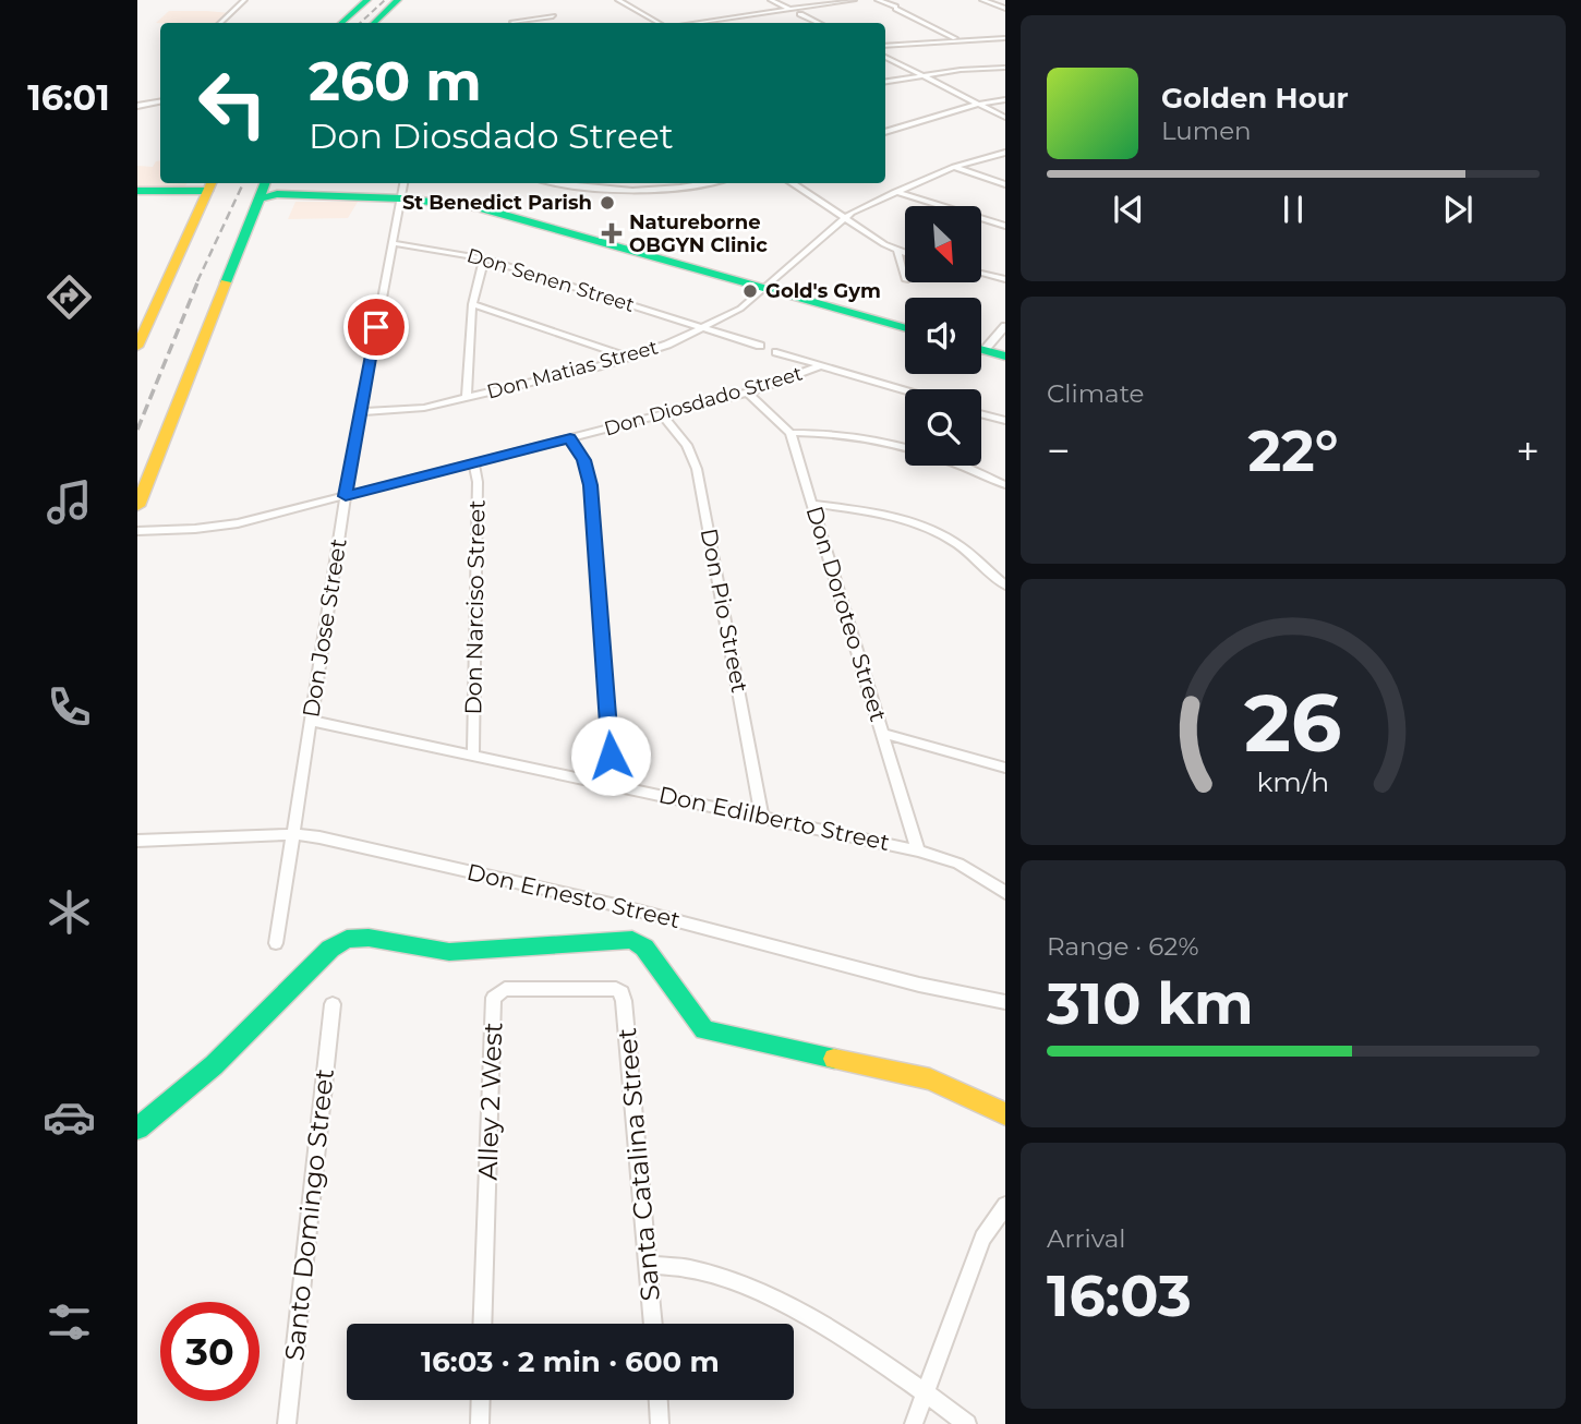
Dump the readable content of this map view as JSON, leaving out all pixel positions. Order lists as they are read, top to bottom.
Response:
{
  "streets": {
    "street": [
      "Don Senen Street",
      "Don Matias Street",
      "Don Diosdado Street",
      "Don Narciso Street",
      "Don Pio Street",
      "Don Doroteo Street",
      "Don Jose Street",
      "Don Edilberto Street",
      "Don Ernesto Street",
      "Alley 2 West",
      "Santa Catalina Street",
      "Santo Domingo Street"
    ]
  },
  "crossings": [
    ["Don Senen Street", "Don Matias Street"],
    ["Don Senen Street", "Don Jose Street"],
    ["Don Matias Street", "Don Jose Street"],
    ["Don Diosdado Street", "Don Narciso Street"],
    ["Don Diosdado Street", "Don Pio Street"],
    ["Don Diosdado Street", "Don Doroteo Street"],
    ["Don Diosdado Street", "Don Jose Street"],
    ["Don Narciso Street", "Don Edilberto Street"],
    ["Don Pio Street", "Don Edilberto Street"],
    ["Don Doroteo Street", "Don Edilberto Street"],
    ["Don Jose Street", "Don Edilberto Street"],
    ["Don Jose Street", "Don Ernesto Street"],
    ["Alley 2 West", "Santa Catalina Street"]
  ],
  "places": {
    "other": ["St Benedict Parish", "Gold's Gym"],
    "health": ["Natureborne OBGYN Clinic"]
  },
  "north": "bottom right",
  "page": {
    "tabs": "16:01",
    "turn": ["260 m", "Don Diosdado Street"],
    "song": ["Golden Hour", "Lumen"],
    "tile": [
      "Climate",
      ["Range · 62%", "310 km"],
      ["Arrival", "16:03"]
    ],
    "heat": ["−", "22°", "+"],
    "limit": "30",
    "trip": "16:03 · 2 min · 600 m",
    "gauge": ["26", "km/h"]
  }
}
